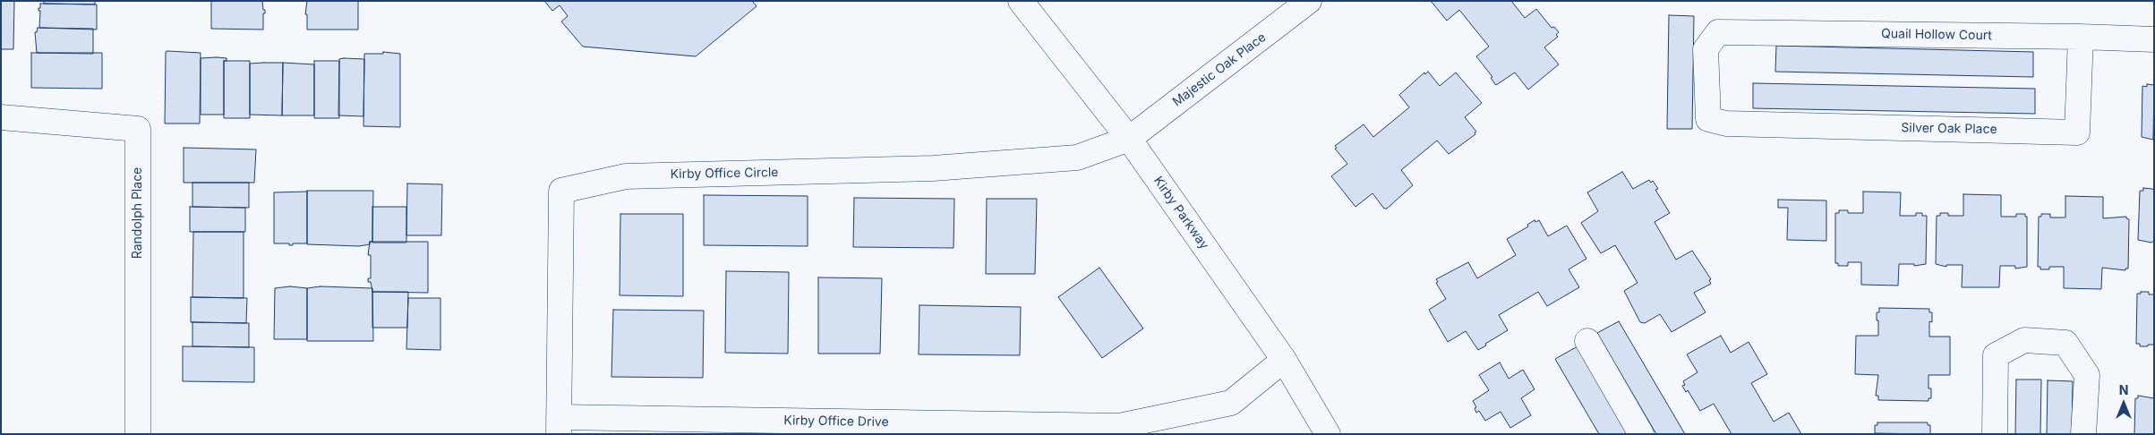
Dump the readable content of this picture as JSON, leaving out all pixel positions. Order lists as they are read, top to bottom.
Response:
{
  "streets": {
    "street": [
      "Quail Hollow Court",
      "Majestic Oak Place",
      "Silver Oak Place",
      "Kirby Office Circle",
      "Randolph Place",
      "Kirby Parkway",
      "Kirby Office Drive"
    ]
  },
  "crossings": [
    ["Quail Hollow Court", "Silver Oak Place"],
    ["Majestic Oak Place", "Kirby Office Circle"],
    ["Majestic Oak Place", "Kirby Parkway"],
    ["Kirby Office Circle", "Kirby Parkway"],
    ["Kirby Office Circle", "Kirby Office Drive"],
    ["Kirby Parkway", "Kirby Office Drive"]
  ],
  "north": "top"
}
